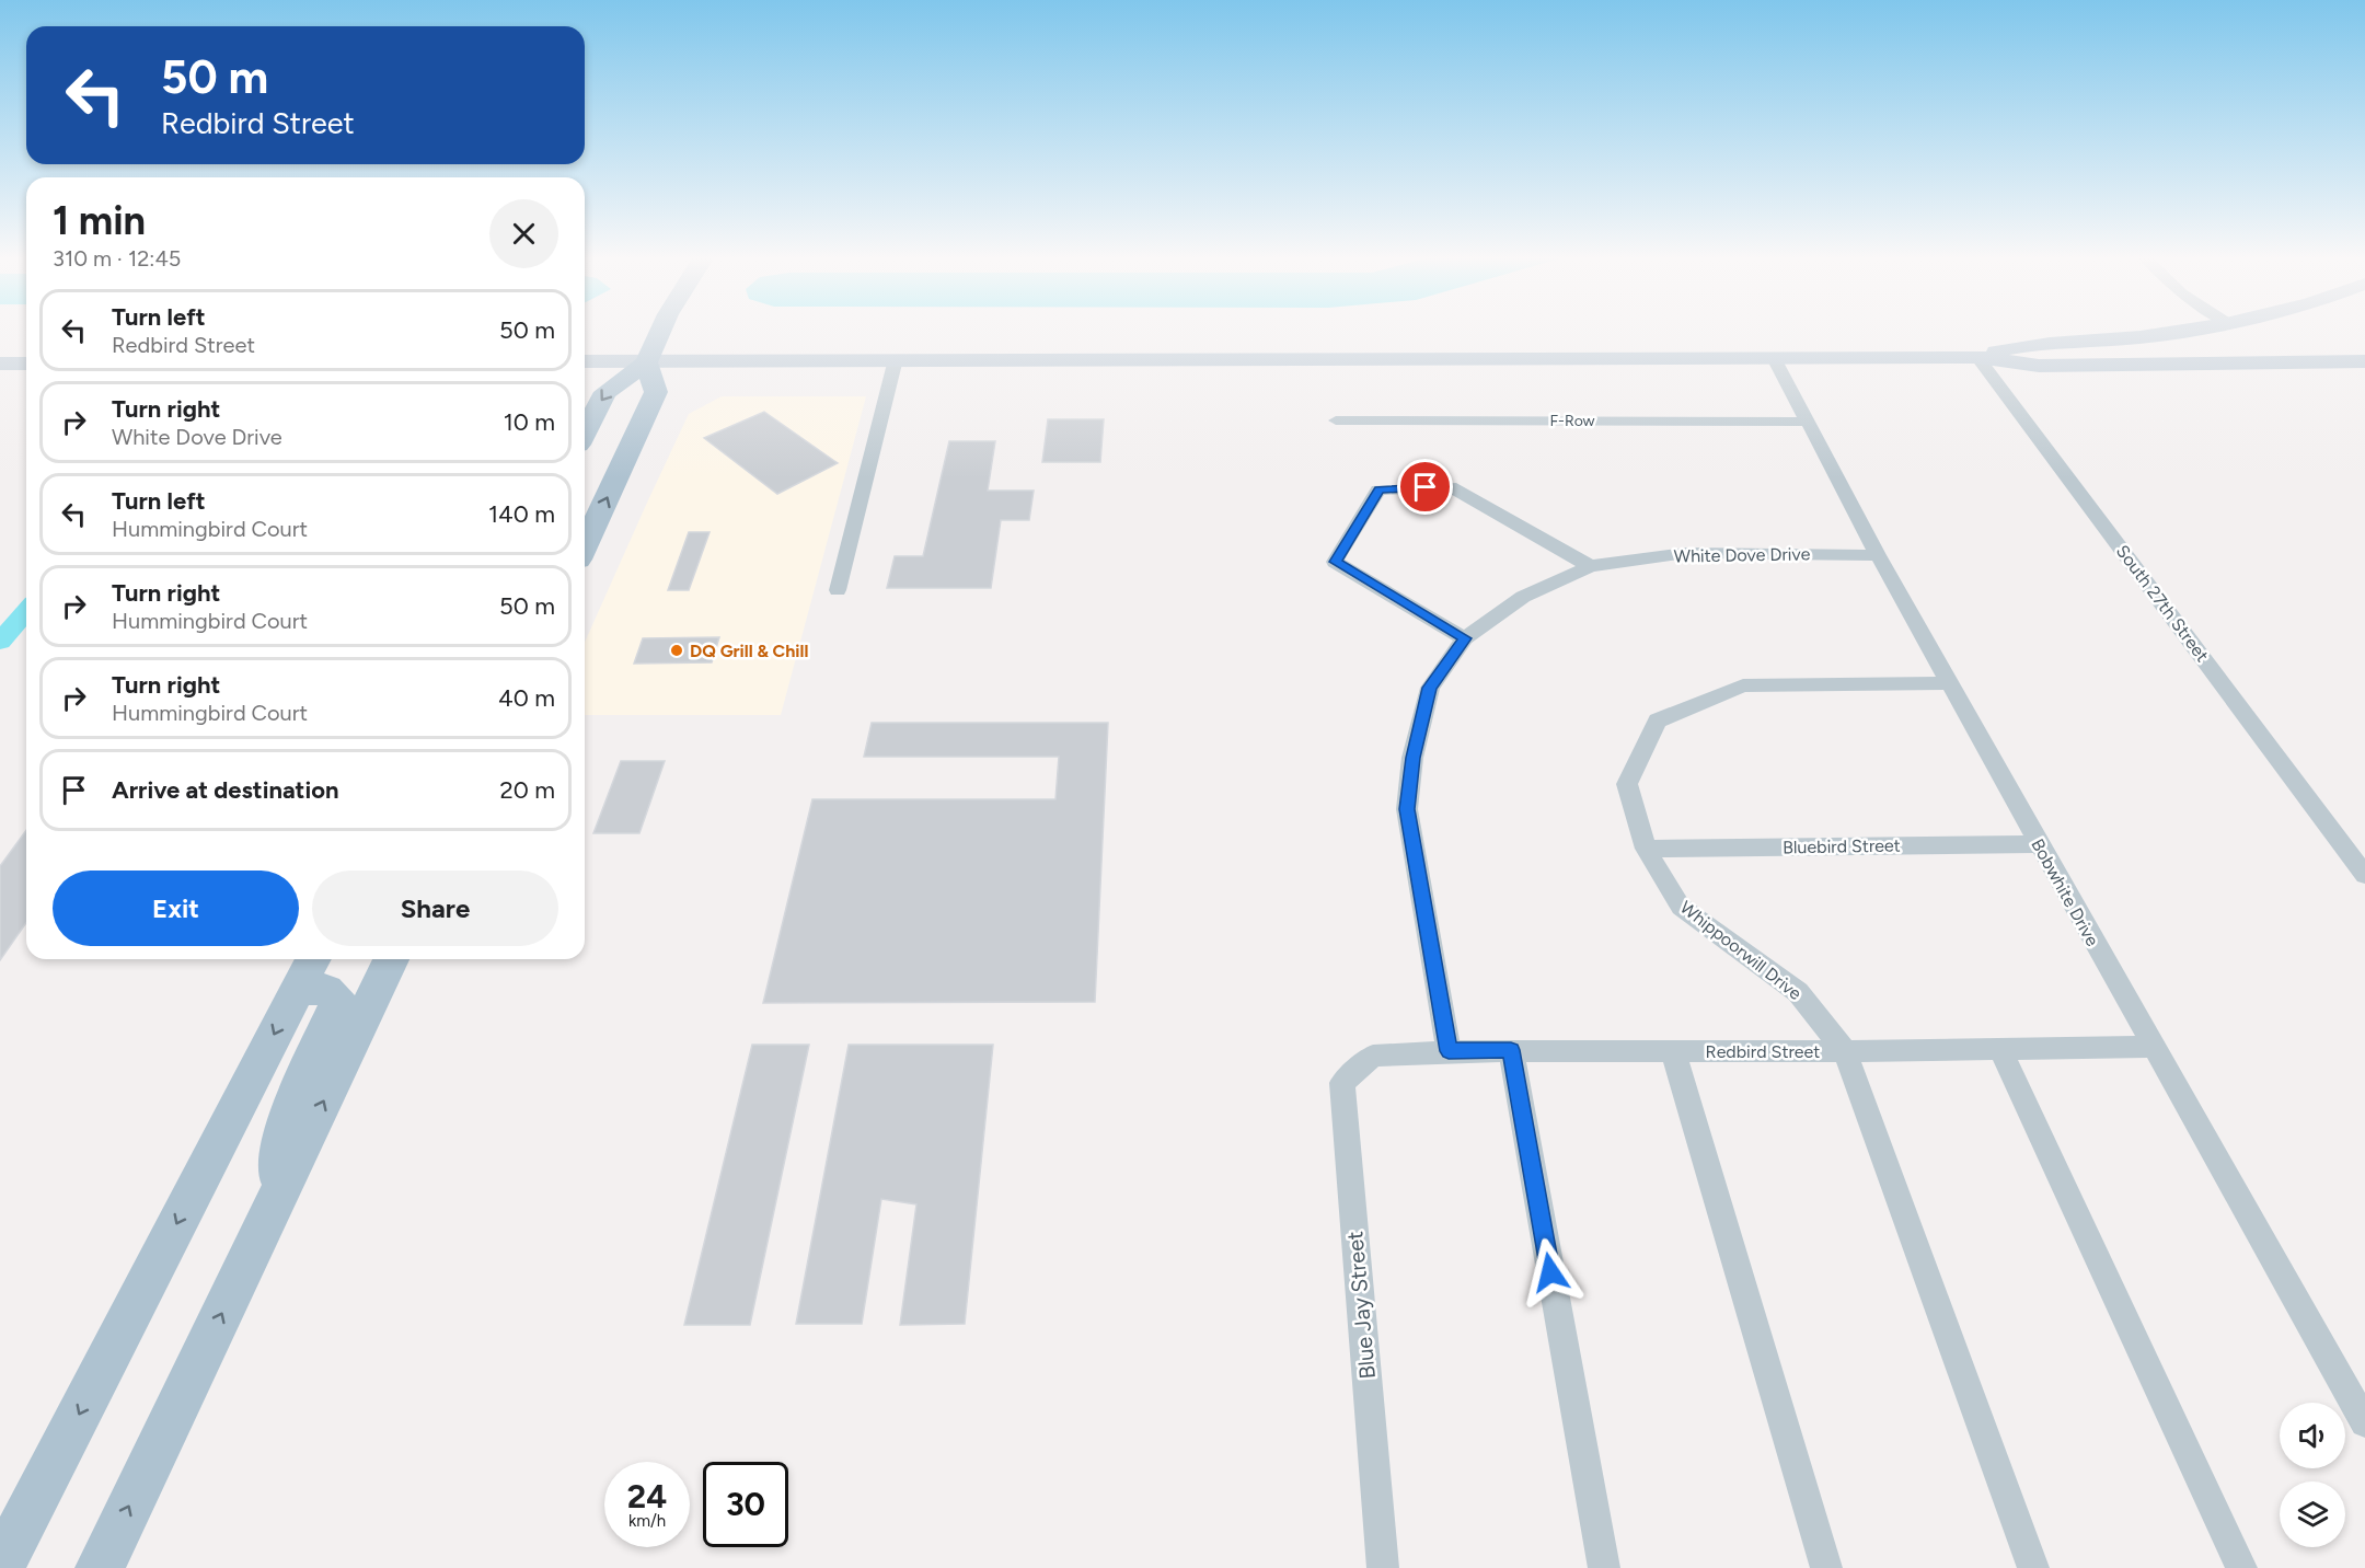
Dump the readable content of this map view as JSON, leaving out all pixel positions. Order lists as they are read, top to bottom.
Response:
{
  "streets": {
    "street": [
      "F-Row",
      "White Dove Drive",
      "South 27th Street",
      "Bluebird Street",
      "Bobwhite Drive",
      "Whippoorwill Drive",
      "Redbird Street",
      "Blue Jay Street"
    ]
  },
  "crossings": [
    ["F-Row", "Bobwhite Drive"],
    ["White Dove Drive", "Bobwhite Drive"],
    ["White Dove Drive", "Redbird Street"],
    ["Bluebird Street", "Bobwhite Drive"],
    ["Bluebird Street", "Whippoorwill Drive"],
    ["Bobwhite Drive", "Whippoorwill Drive"],
    ["Bobwhite Drive", "Redbird Street"],
    ["Whippoorwill Drive", "Redbird Street"],
    ["Redbird Street", "Blue Jay Street"]
  ],
  "places": ["DQ Grill & Chill"],
  "page": {
    "turn": ["50 m", "Redbird Street"],
    "heading": ["1 min", "310 m · 12:45"],
    "list": [
      {
        "name": "Turn left",
        "note": "Redbird Street",
        "value": "50 m"
      },
      {
        "name": "Turn right",
        "note": "White Dove Drive",
        "value": "10 m"
      },
      {
        "name": "Turn left",
        "note": "Hummingbird Court",
        "value": "140 m"
      },
      {
        "name": "Turn right",
        "note": "Hummingbird Court",
        "value": "50 m"
      },
      {
        "name": "Turn right",
        "note": "Hummingbird Court",
        "value": "40 m"
      },
      {
        "name": "Arrive at destination",
        "value": "20 m"
      }
    ],
    "buttons": ["Exit", "Share"],
    "speed": "24 km/h",
    "limit": "30"
  }
}
